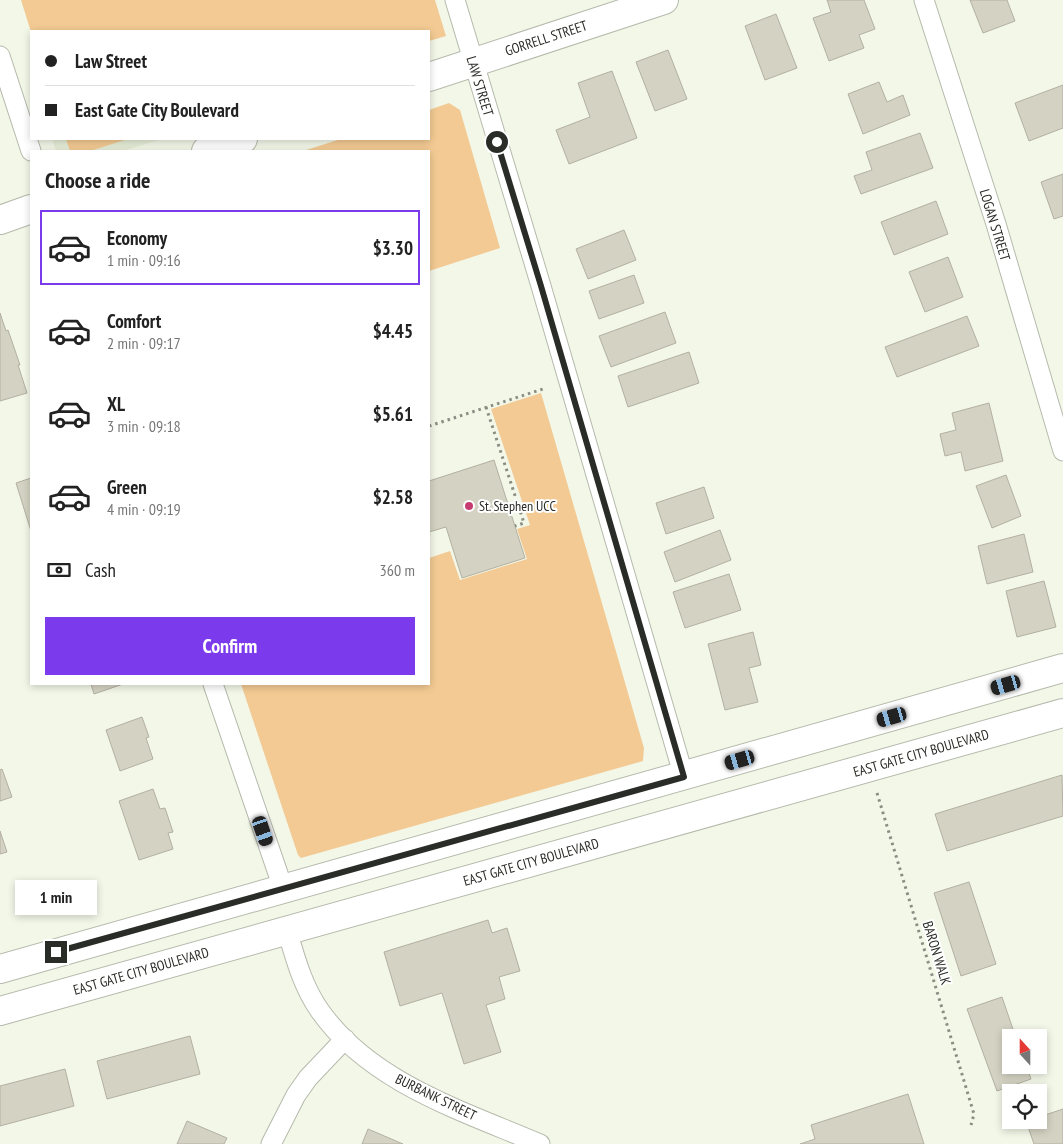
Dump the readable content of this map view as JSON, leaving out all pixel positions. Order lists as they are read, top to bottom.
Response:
{
  "streets": {
    "main road": ["GORRELL STREET", "EAST GATE CITY BOULEVARD"],
    "street": ["LAW STREET", "LOGAN STREET", "BURBANK STREET"],
    "path": ["BARON WALK"]
  },
  "crossings": [
    ["GORRELL STREET", "LAW STREET"],
    ["EAST GATE CITY BOULEVARD", "BURBANK STREET"]
  ],
  "places": ["St. Stephen UCC"],
  "north": "top",
  "page": {
    "banner": ["Law Street", "East Gate City Boulevard"],
    "heading": "Choose a ride",
    "list": [
      {
        "name": "Economy",
        "note": "1 min · 09:16",
        "value": "$3.30"
      },
      {
        "name": "Comfort",
        "note": "2 min · 09:17",
        "value": "$4.45"
      },
      {
        "name": "XL",
        "note": "3 min · 09:18",
        "value": "$5.61"
      },
      {
        "name": "Green",
        "note": "4 min · 09:19",
        "value": "$2.58"
      }
    ],
    "pay": ["Cash", "360 m"],
    "buttons": "Confirm",
    "bubble": "1 min"
  }
}
